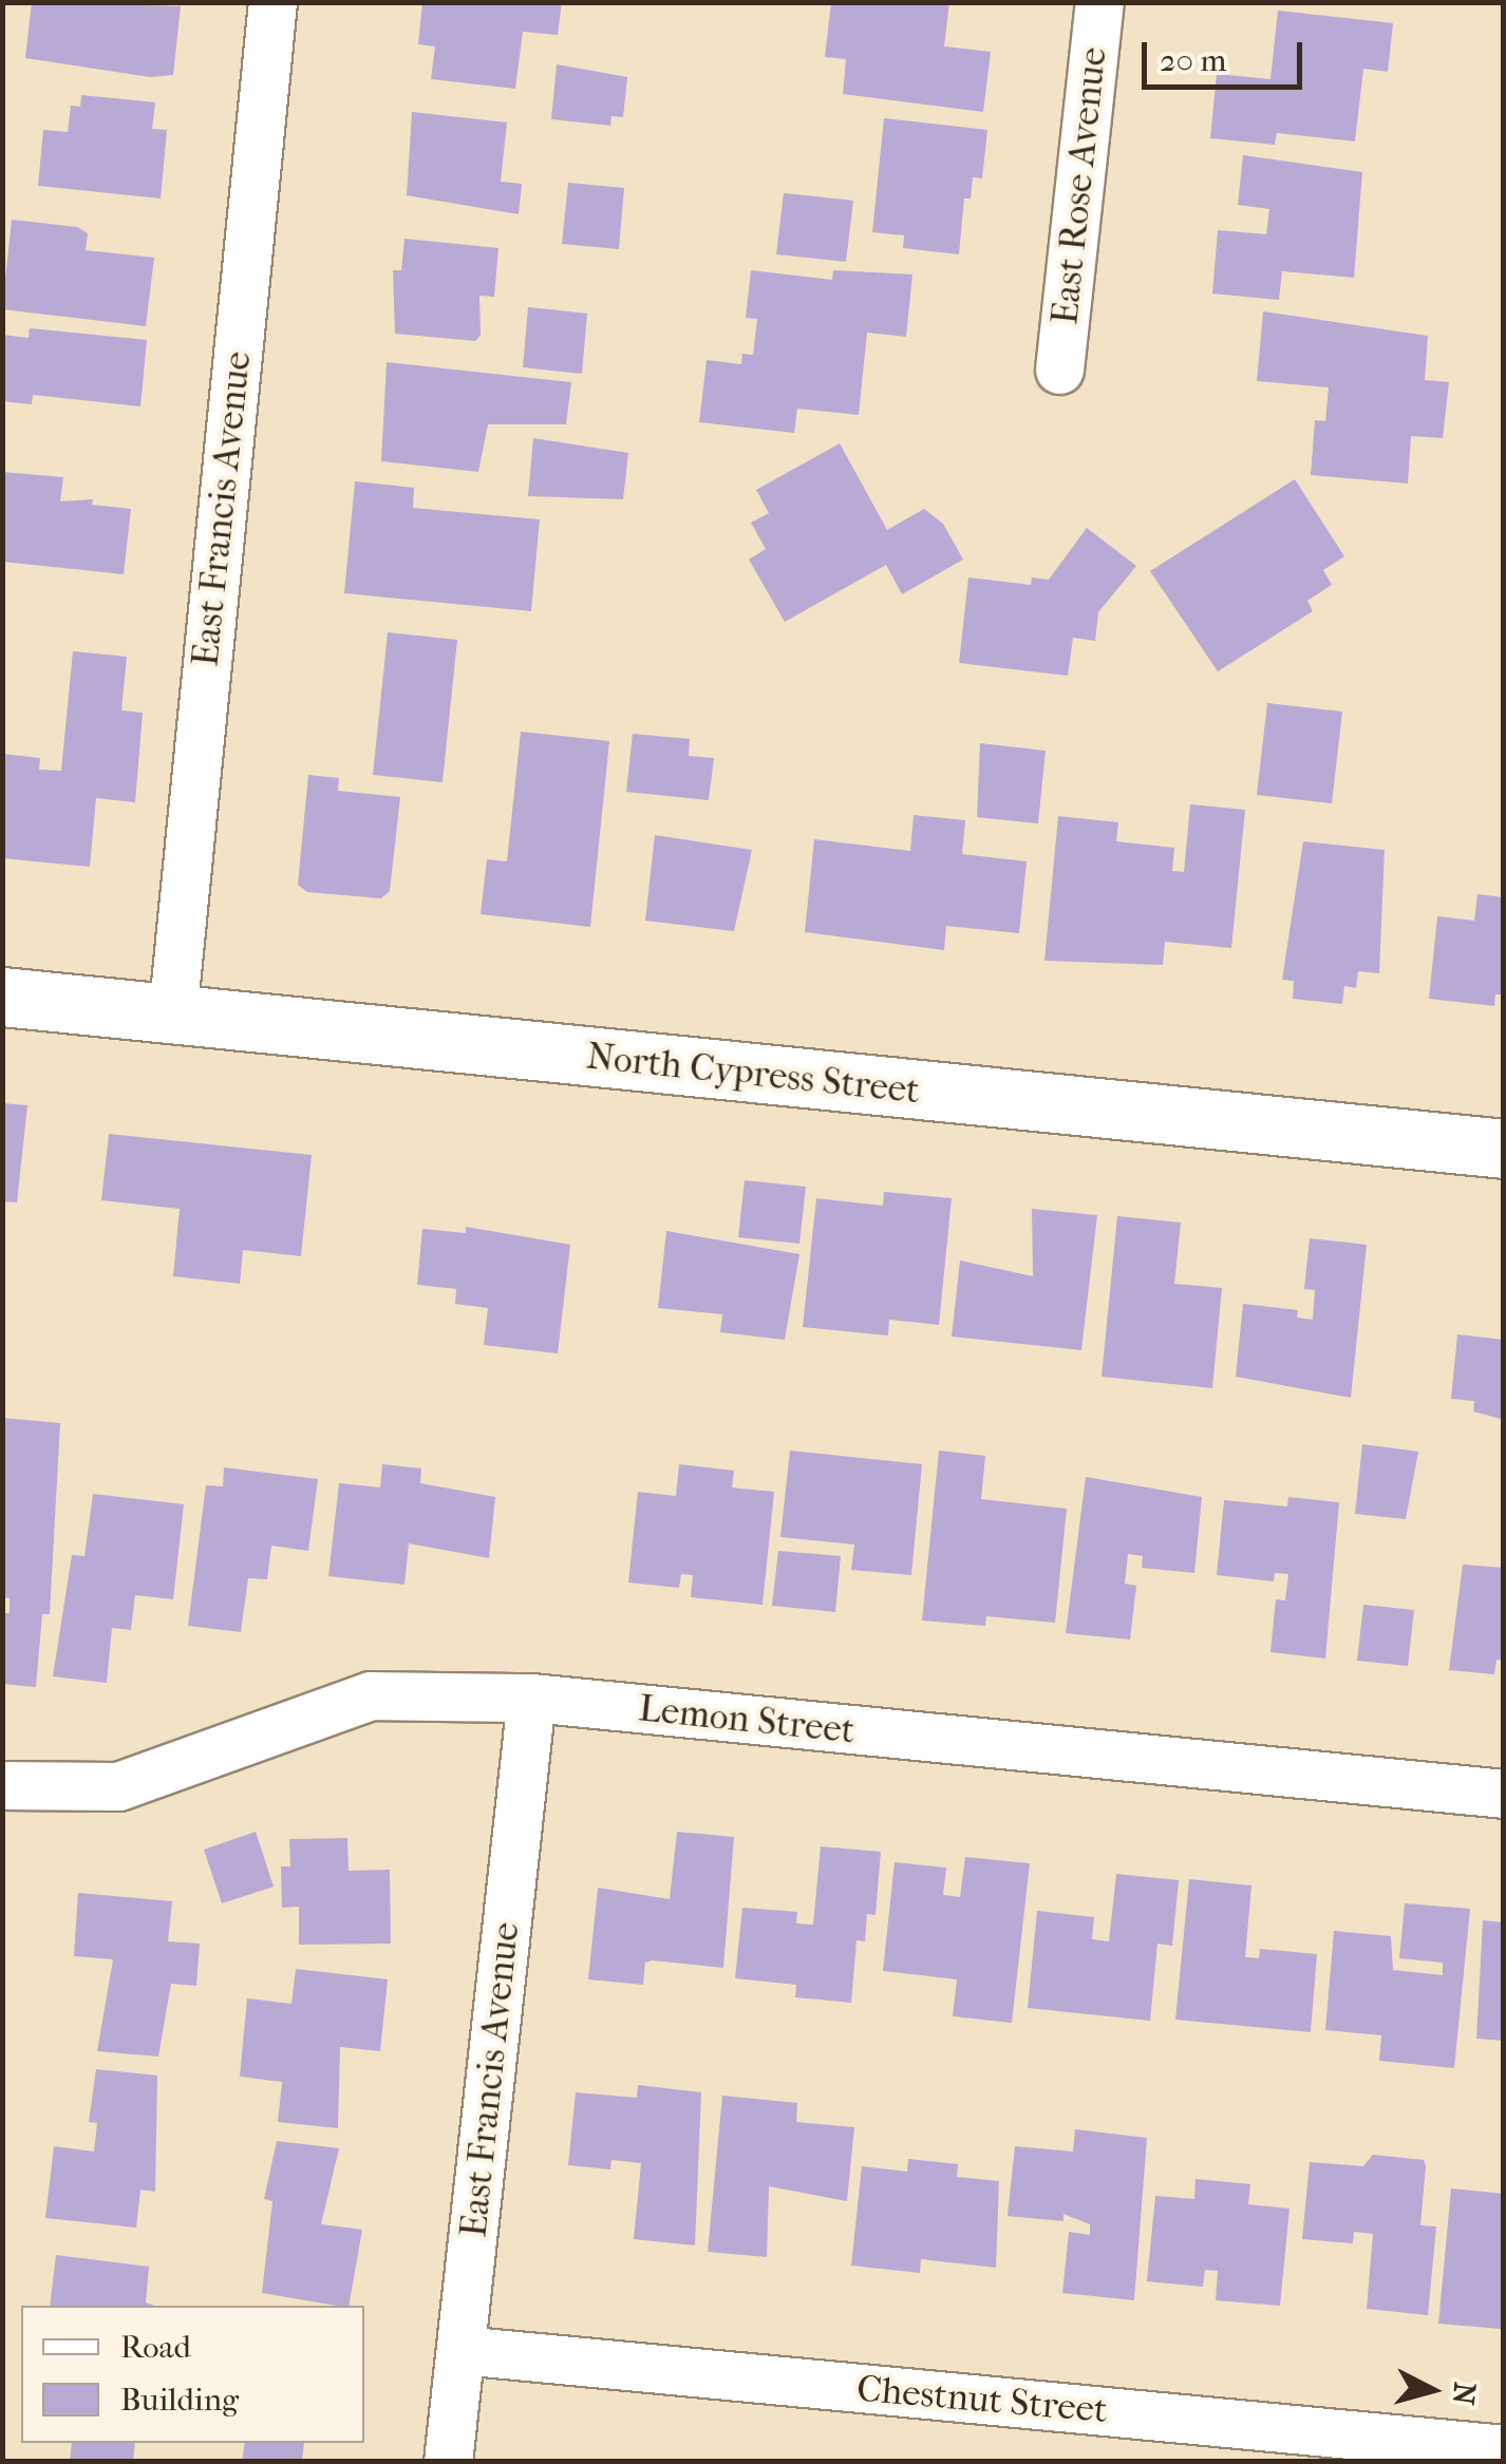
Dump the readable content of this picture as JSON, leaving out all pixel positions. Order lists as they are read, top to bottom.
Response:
{
  "streets": {
    "street": [
      "East Rose Avenue",
      "East Francis Avenue",
      "North Cypress Street",
      "Lemon Street",
      "Chestnut Street"
    ]
  },
  "crossings": [
    ["East Francis Avenue", "North Cypress Street"],
    ["East Francis Avenue", "Lemon Street"],
    ["East Francis Avenue", "Chestnut Street"]
  ],
  "legend": ["Road", "Building"],
  "scale_bar": "20 m",
  "north": "right"
}
